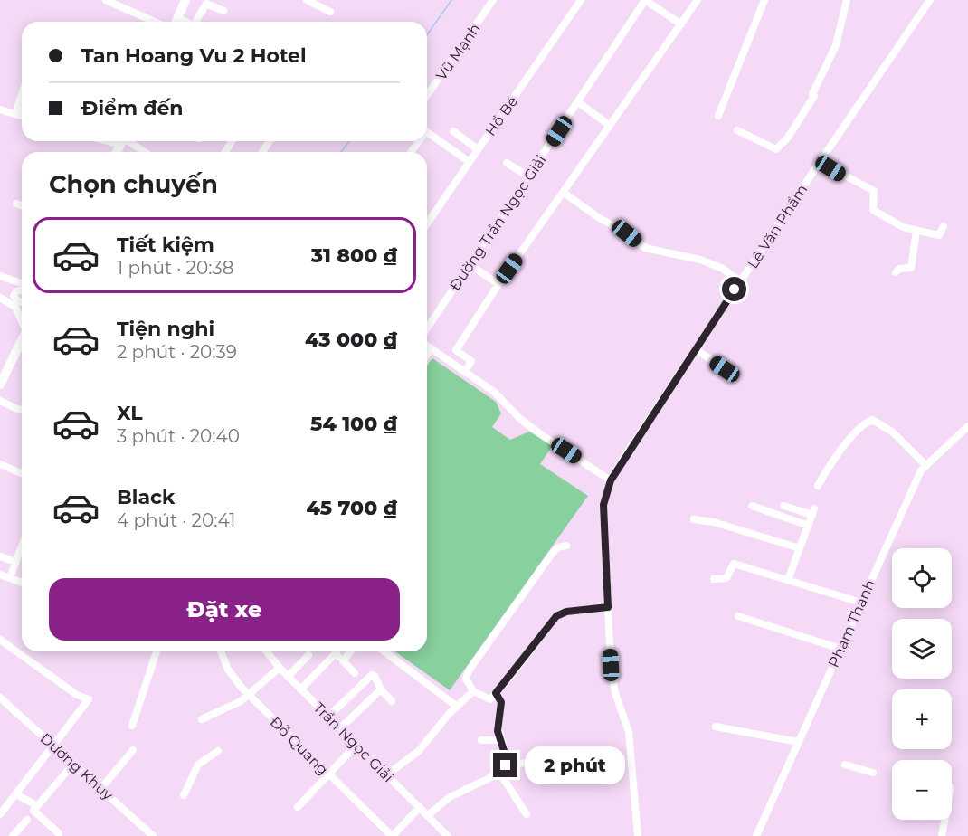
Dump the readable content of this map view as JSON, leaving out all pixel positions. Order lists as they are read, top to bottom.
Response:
{
  "streets": {
    "street": [
      "Vũ Mạnh",
      "Hồ Bé",
      "Đường Trần Ngọc Giải",
      "Lê Văn Phẩm",
      "Phạm Thanh",
      "Trần Ngọc Giải",
      "Đỗ Quang",
      "Dương Khuy"
    ]
  },
  "crossings": [
    ["Trần Ngọc Giải", "Đỗ Quang"]
  ],
  "page": {
    "banner": ["Tan Hoang Vu 2 Hotel", "Điểm đến"],
    "heading": "Chọn chuyến",
    "list": [
      {
        "name": "Tiết kiệm",
        "note": "1 phút · 20:38",
        "value": "31 800 ₫"
      },
      {
        "name": "Tiện nghi",
        "note": "2 phút · 20:39",
        "value": "43 000 ₫"
      },
      {
        "name": "XL",
        "note": "3 phút · 20:40",
        "value": "54 100 ₫"
      },
      {
        "name": "Black",
        "note": "4 phút · 20:41",
        "value": "45 700 ₫"
      }
    ],
    "map_buttons": ["+", "−"],
    "buttons": "Đặt xe",
    "bubble": "2 phút"
  }
}
